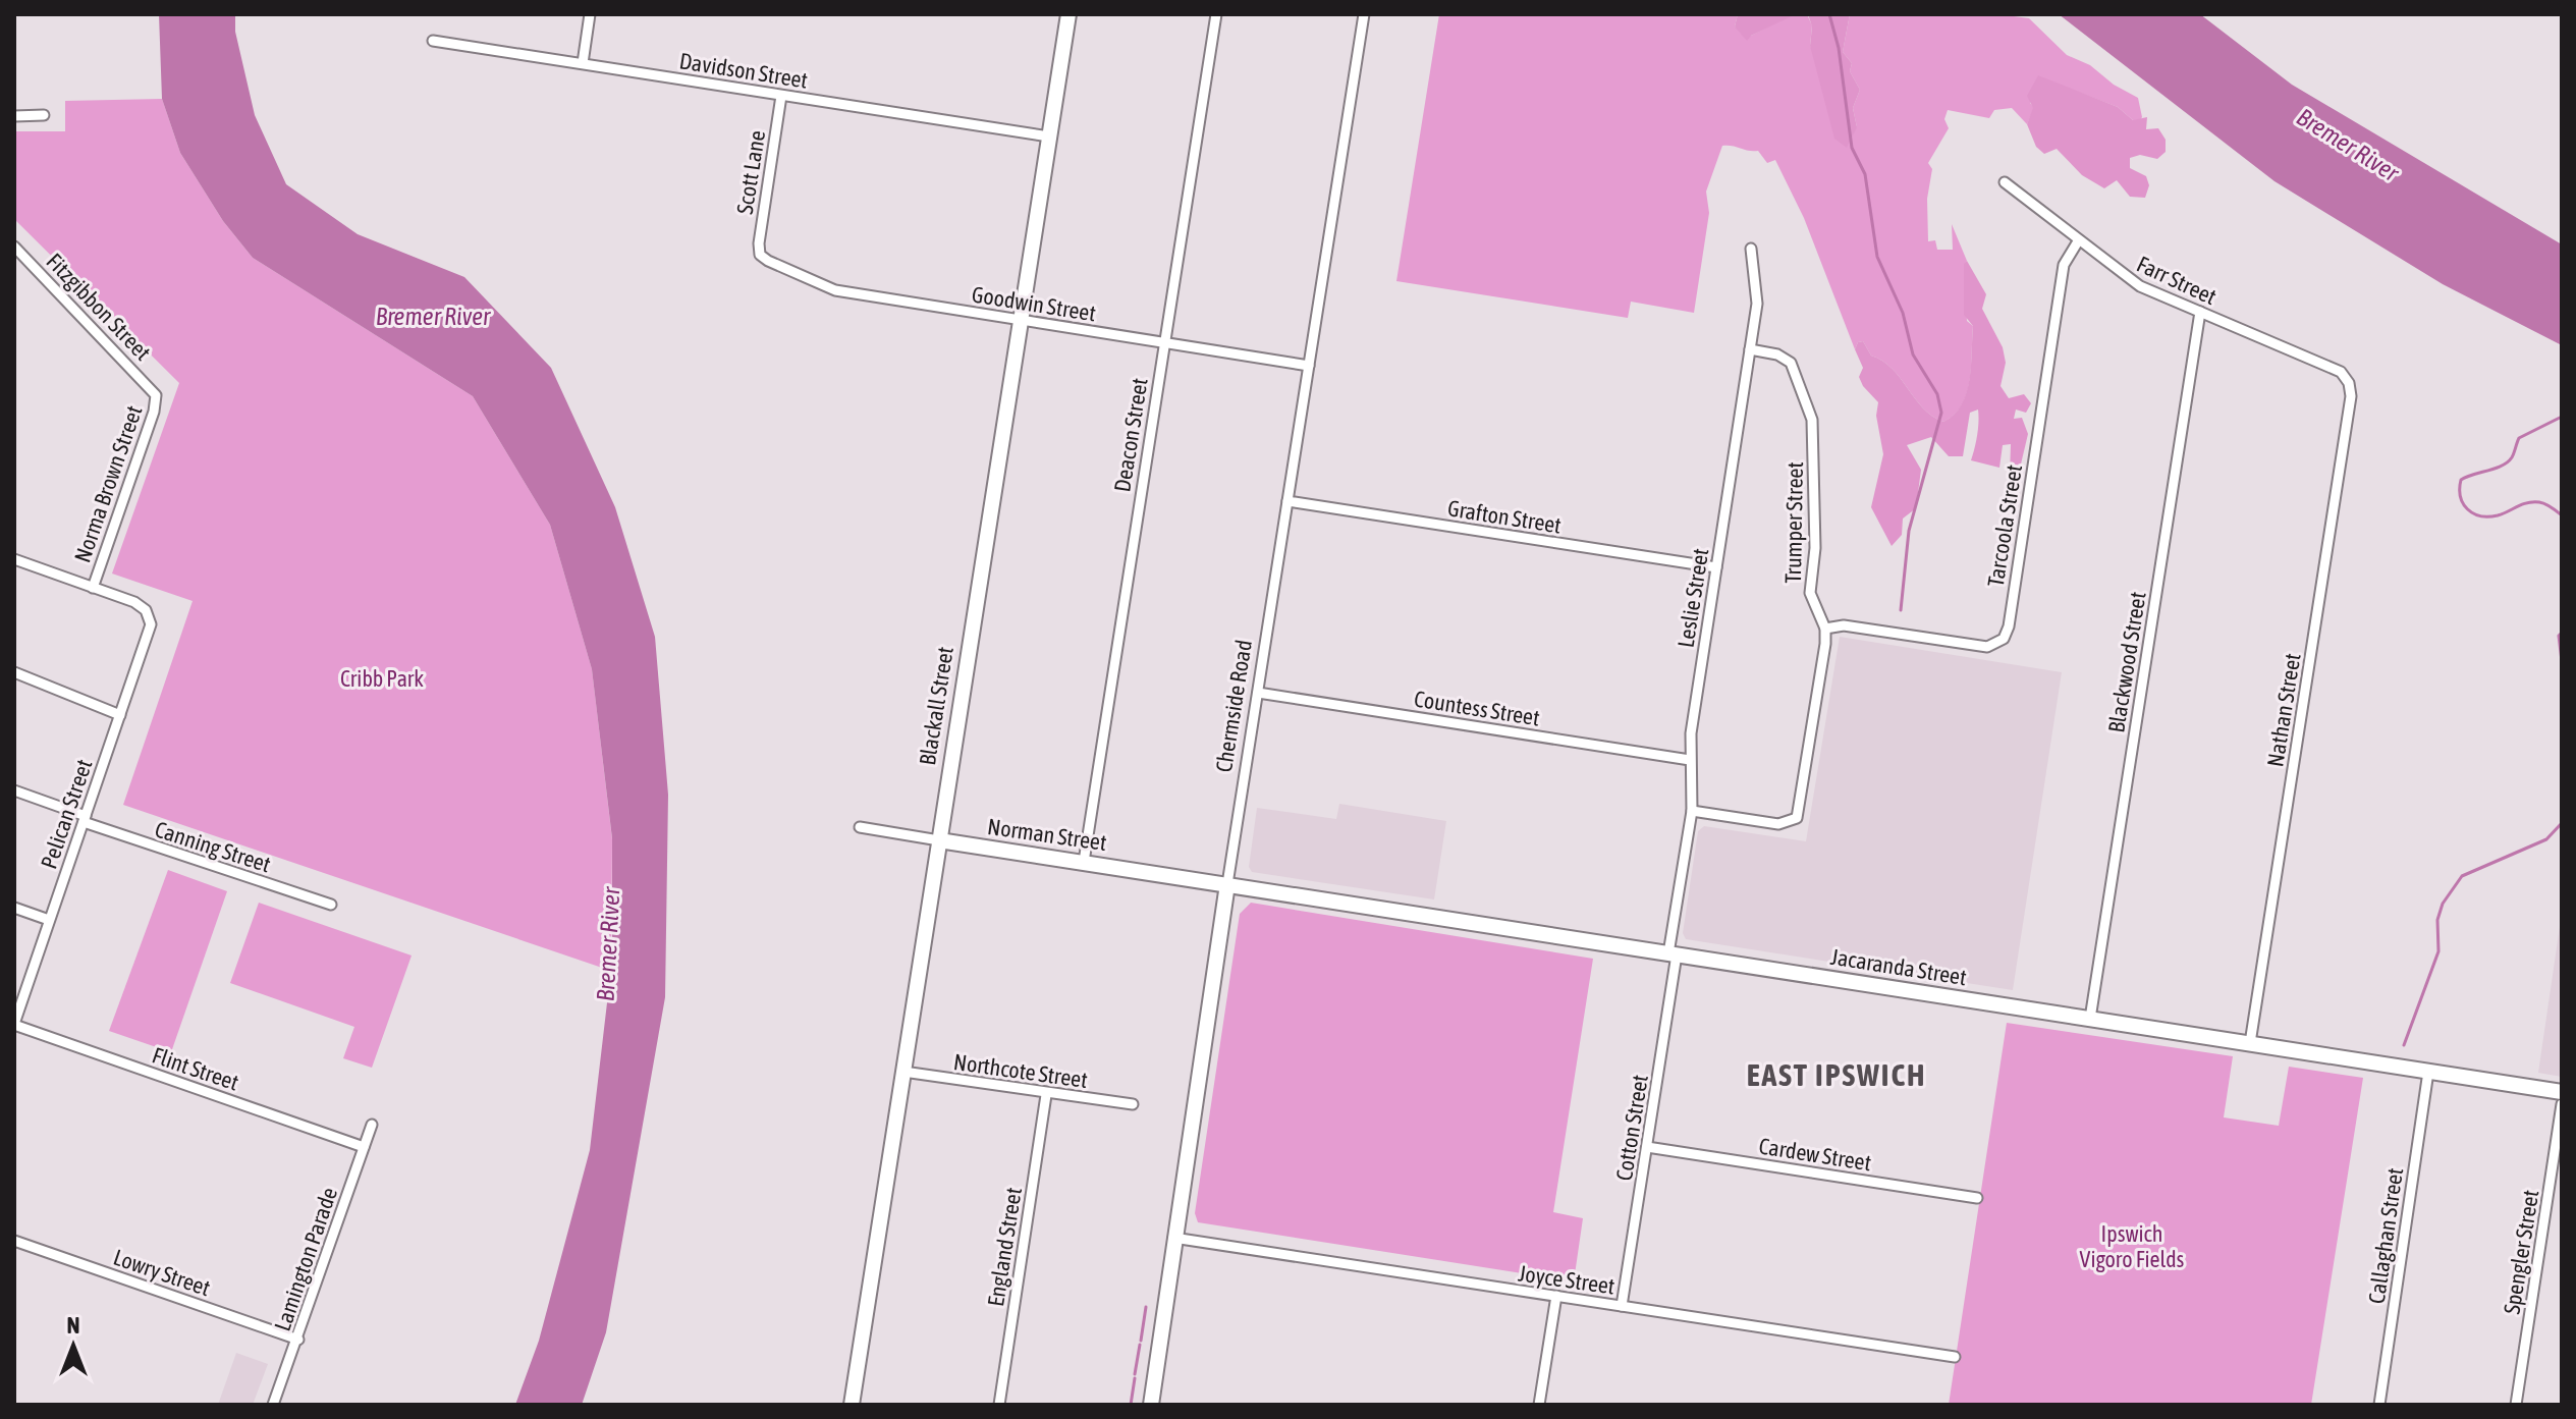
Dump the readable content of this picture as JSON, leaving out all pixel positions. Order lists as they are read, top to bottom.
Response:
{
  "streets": {
    "street": [
      "Davidson Street",
      "Scott Lane",
      "Farr Street",
      "Goodwin Street",
      "Fitzgibbon Street",
      "Deacon Street",
      "Norma Brown Street",
      "Grafton Street",
      "Trumper Street",
      "Tarcoola Street",
      "Leslie Street",
      "Blackwood Street",
      "Blackall Street",
      "Chermside Road",
      "Countess Street",
      "Nathan Street",
      "Pelican Street",
      "Norman Street",
      "Canning Street",
      "Jacaranda Street",
      "Flint Street",
      "Northcote Street",
      "Cotton Street",
      "Cardew Street",
      "Callaghan Street",
      "England Street",
      "Spengler Street",
      "Lamington Parade",
      "Lowry Street",
      "Joyce Street"
    ]
  },
  "crossings": [
    ["Davidson Street", "Scott Lane"],
    ["Davidson Street", "Blackall Street"],
    ["Scott Lane", "Goodwin Street"],
    ["Farr Street", "Tarcoola Street"],
    ["Farr Street", "Blackwood Street"],
    ["Farr Street", "Nathan Street"],
    ["Goodwin Street", "Deacon Street"],
    ["Goodwin Street", "Blackall Street"],
    ["Goodwin Street", "Chermside Road"],
    ["Fitzgibbon Street", "Norma Brown Street"],
    ["Deacon Street", "Norman Street"],
    ["Norma Brown Street", "Pelican Street"],
    ["Grafton Street", "Leslie Street"],
    ["Grafton Street", "Chermside Road"],
    ["Trumper Street", "Tarcoola Street"],
    ["Trumper Street", "Leslie Street"],
    ["Leslie Street", "Countess Street"],
    ["Leslie Street", "Jacaranda Street"],
    ["Leslie Street", "Cotton Street"],
    ["Blackwood Street", "Jacaranda Street"],
    ["Blackall Street", "Norman Street"],
    ["Blackall Street", "Northcote Street"],
    ["Chermside Road", "Countess Street"],
    ["Chermside Road", "Norman Street"],
    ["Chermside Road", "Jacaranda Street"],
    ["Chermside Road", "Joyce Street"],
    ["Nathan Street", "Jacaranda Street"],
    ["Pelican Street", "Canning Street"],
    ["Pelican Street", "Flint Street"],
    ["Norman Street", "Jacaranda Street"],
    ["Jacaranda Street", "Cotton Street"],
    ["Jacaranda Street", "Callaghan Street"],
    ["Flint Street", "Lamington Parade"],
    ["Northcote Street", "England Street"],
    ["Cotton Street", "Cardew Street"],
    ["Cotton Street", "Joyce Street"],
    ["Lamington Parade", "Lowry Street"]
  ],
  "districts": ["EAST IPSWICH"],
  "water": ["Bremer River"],
  "parks": ["Cribb Park", "Ipswich Vigoro Fields"],
  "north": "top"
}
